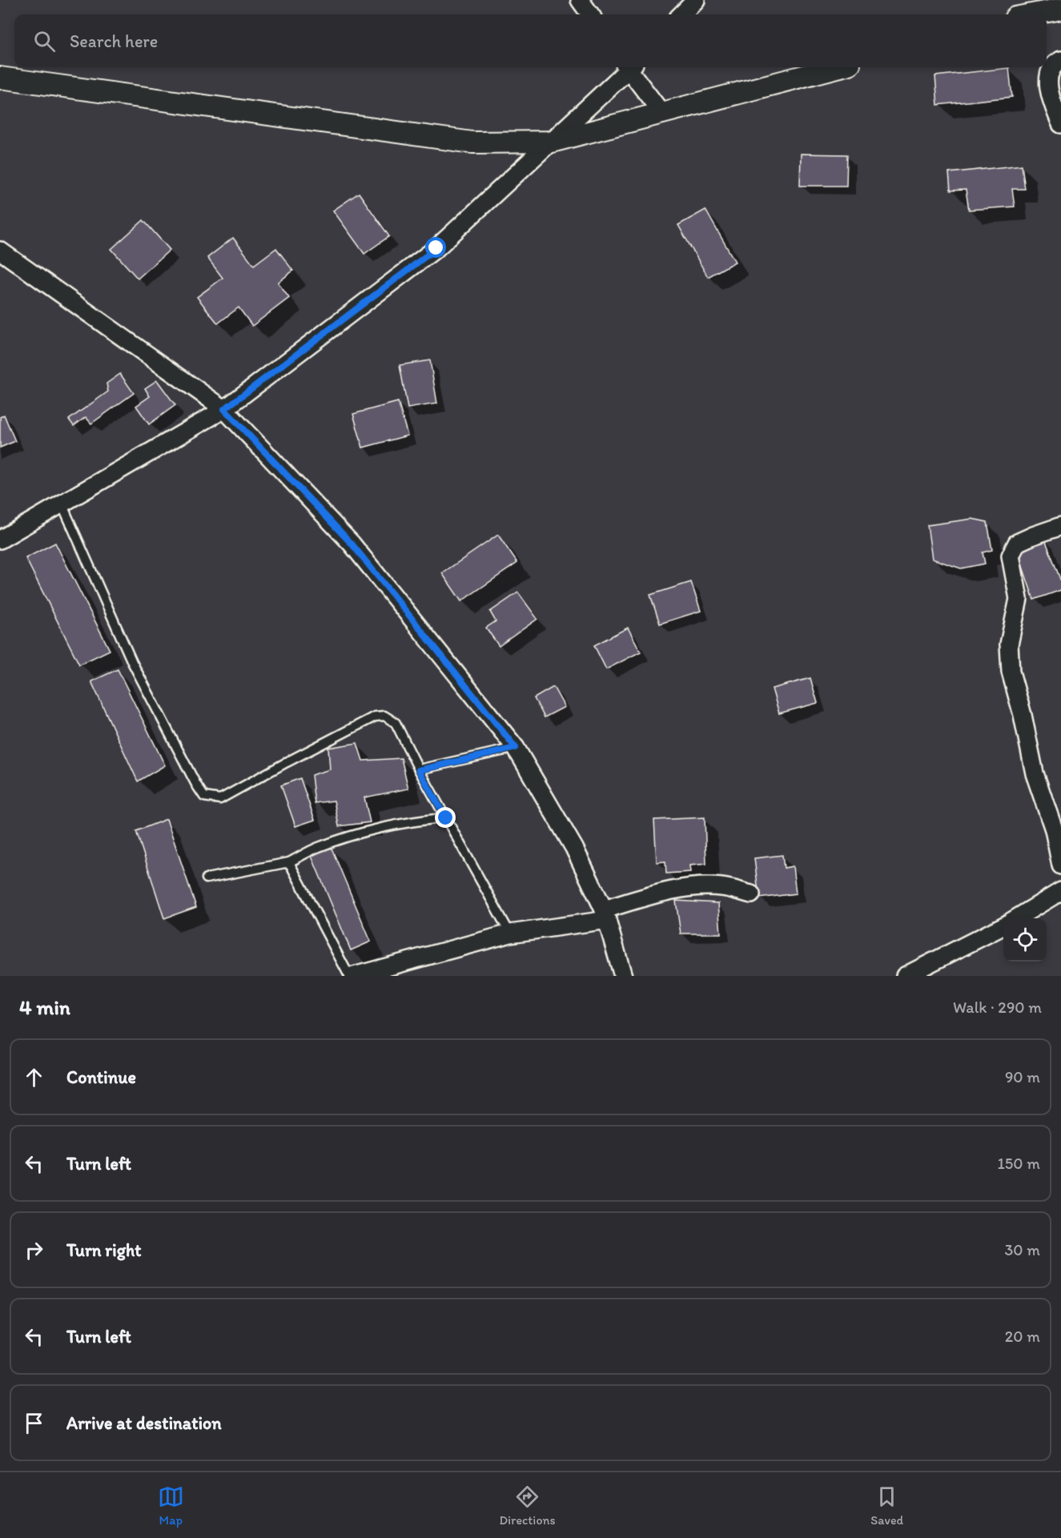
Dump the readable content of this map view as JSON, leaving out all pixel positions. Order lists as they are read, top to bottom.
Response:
{
  "page": {
    "search": "Search here",
    "heading": ["4 min", "Walk · 290 m"],
    "list": [
      ["Continue", "90 m"],
      ["Turn left", "150 m"],
      ["Turn right", "30 m"],
      ["Turn left", "20 m"],
      "Arrive at destination"
    ],
    "nav": ["Map", "Directions", "Saved"]
  }
}
